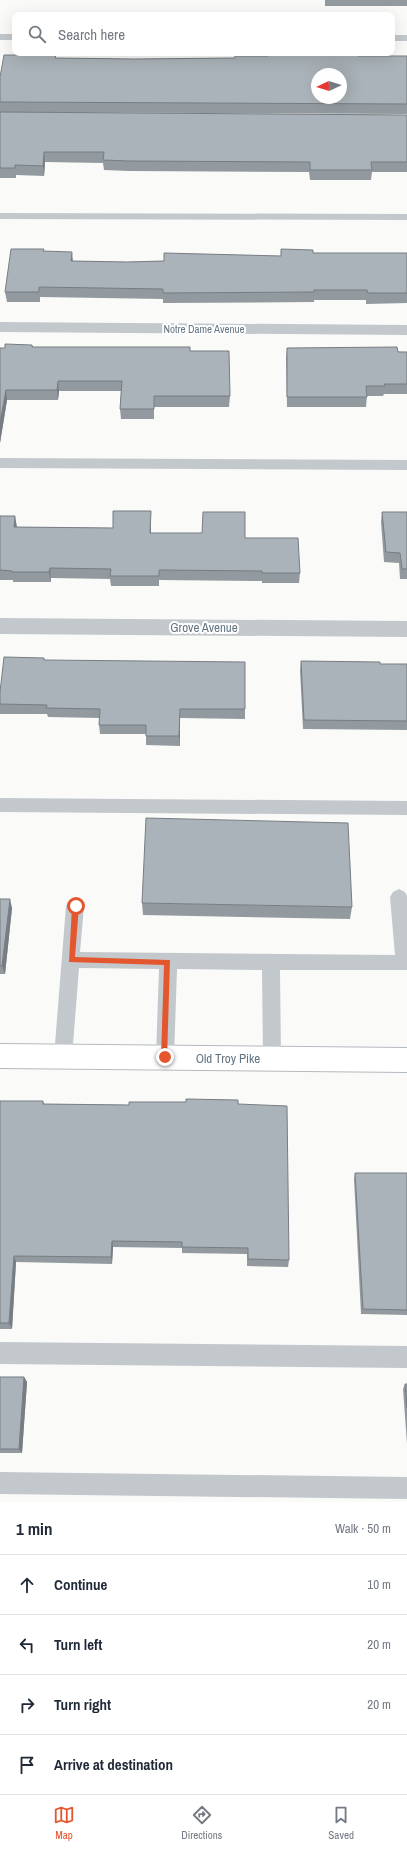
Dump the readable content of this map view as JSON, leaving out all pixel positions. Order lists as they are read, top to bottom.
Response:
{
  "streets": {
    "main road": ["Old Troy Pike"],
    "street": ["Notre Dame Avenue", "Grove Avenue"]
  },
  "north": "left",
  "page": {
    "search": "Search here",
    "heading": ["1 min", "Walk · 50 m"],
    "list": [
      ["Continue", "10 m"],
      ["Turn left", "20 m"],
      ["Turn right", "20 m"],
      "Arrive at destination"
    ],
    "nav": ["Map", "Directions", "Saved"]
  }
}
